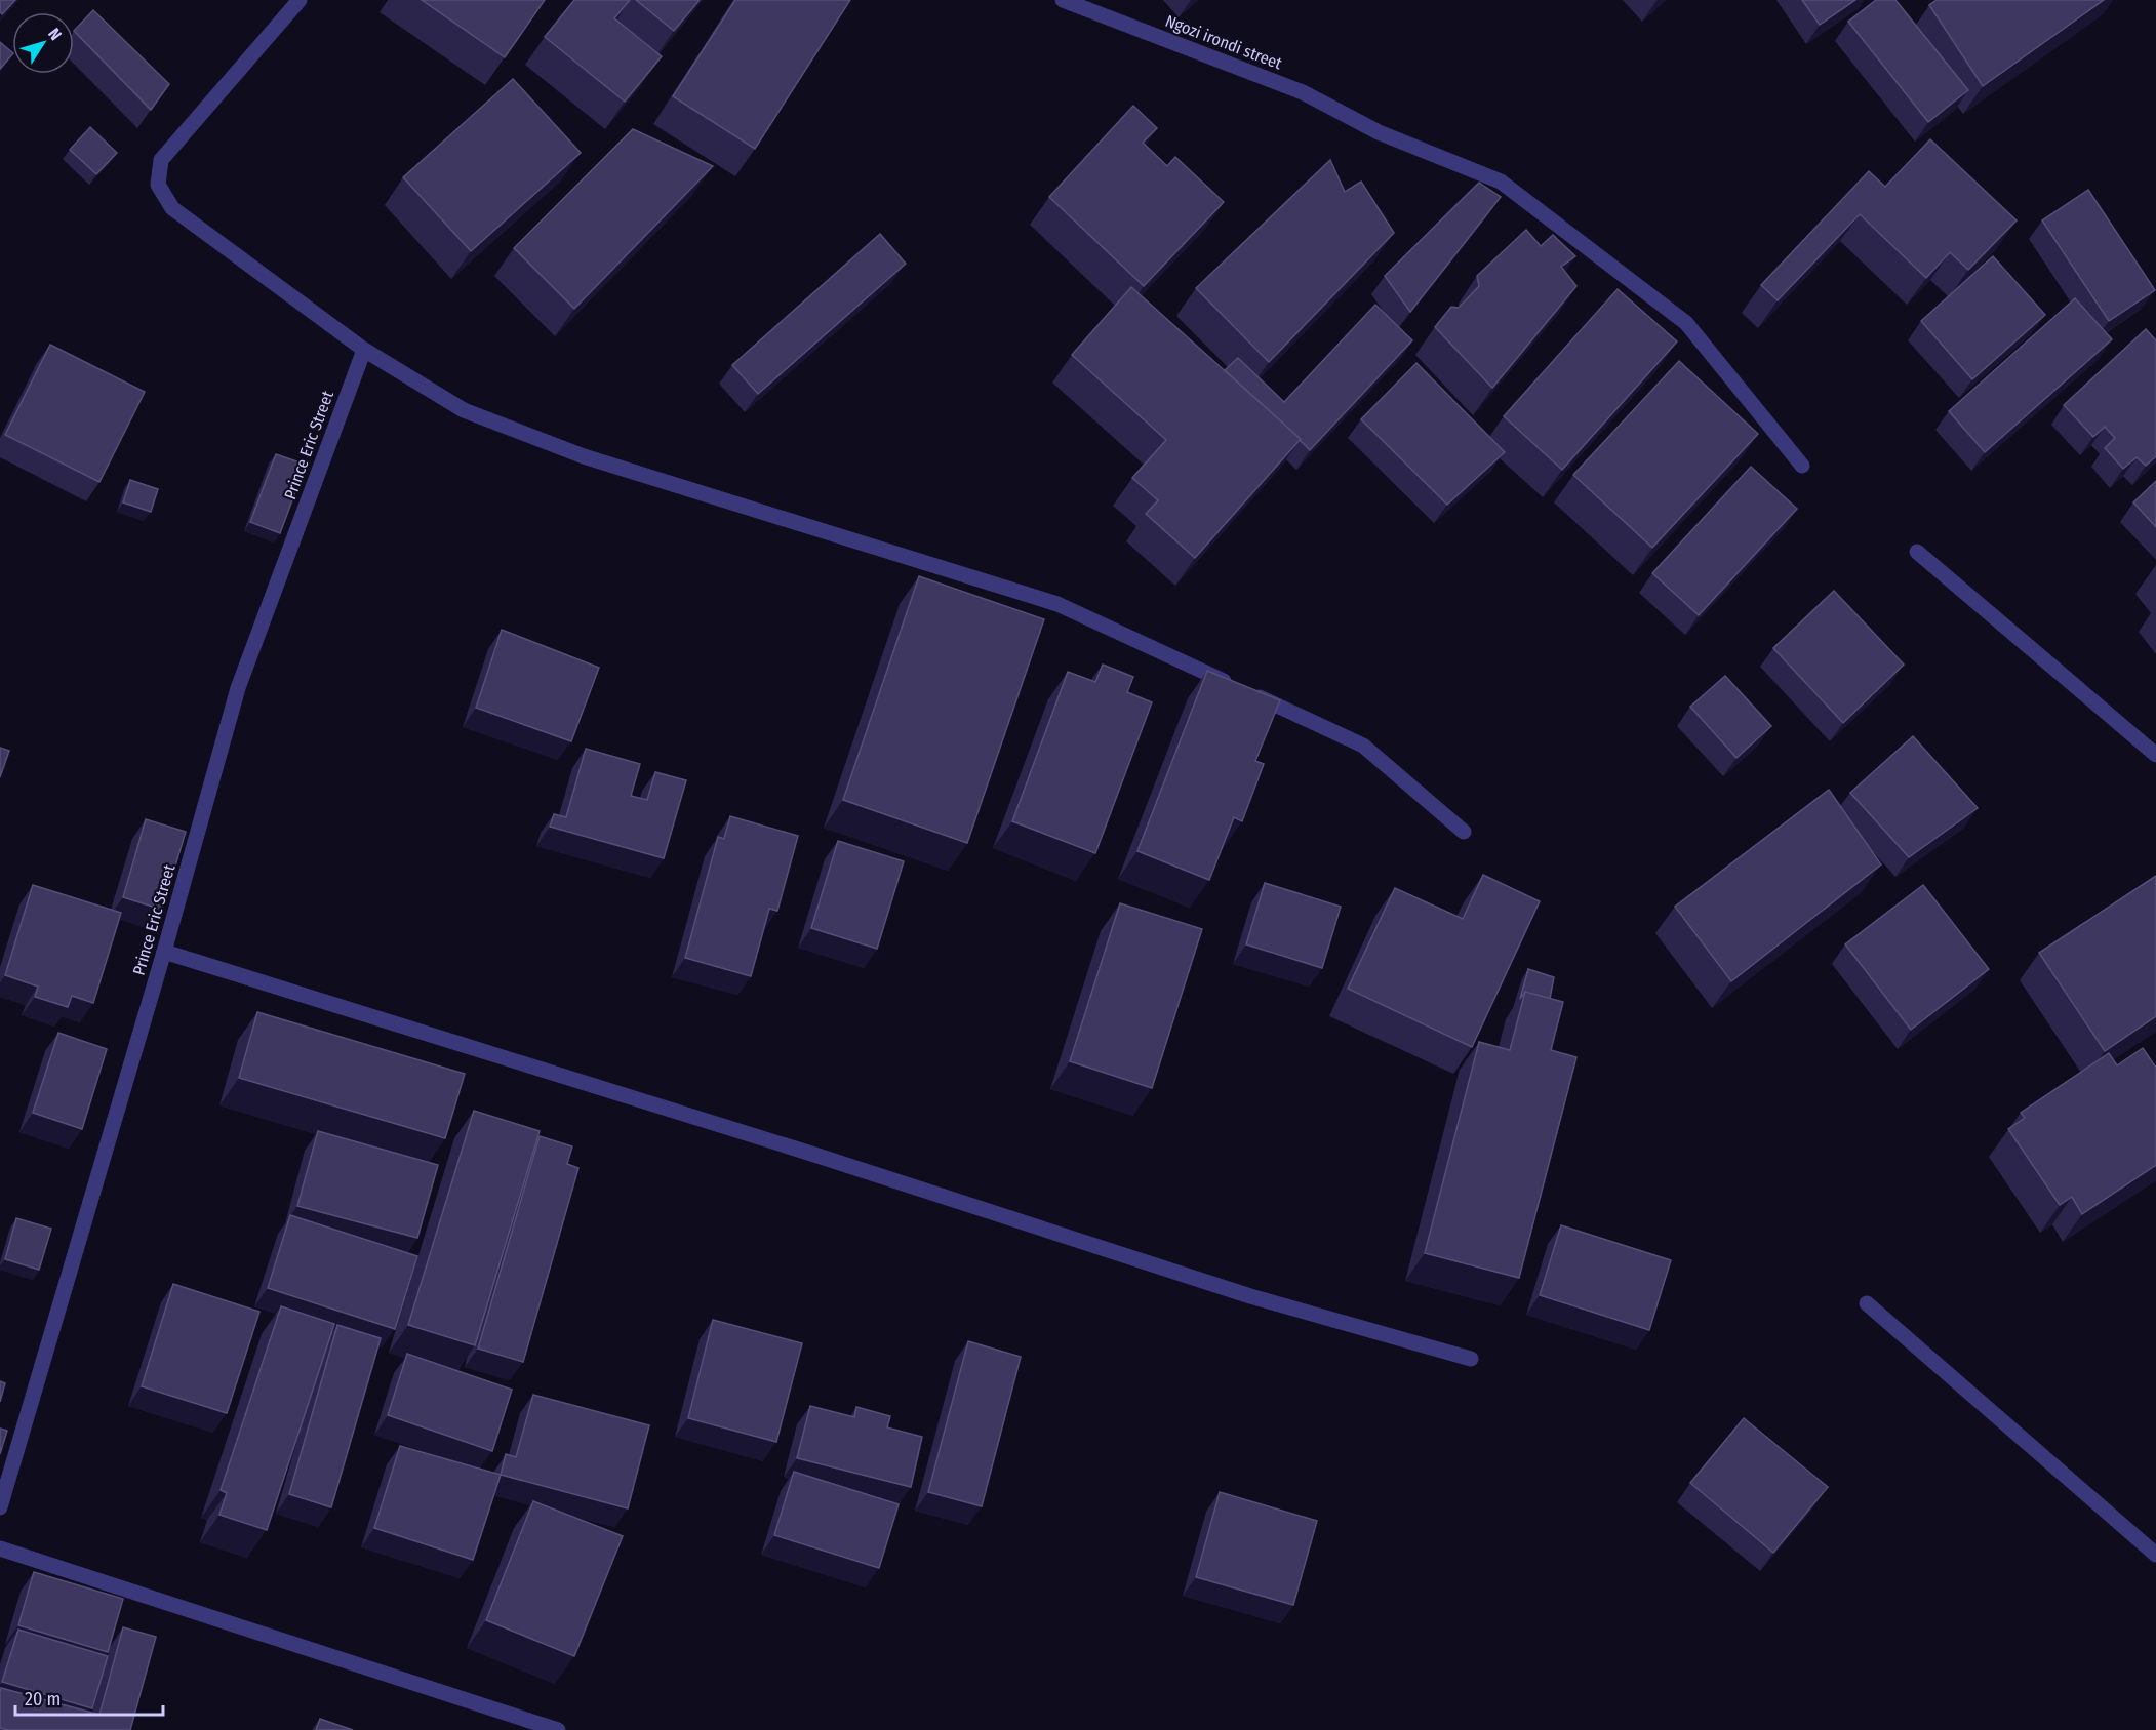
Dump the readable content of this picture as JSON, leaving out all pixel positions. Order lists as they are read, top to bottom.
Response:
{
  "streets": {
    "street": ["Ngozi irondi street", "Prince Eric Street"]
  },
  "scale_bar": "20 m",
  "north": "top right"
}
